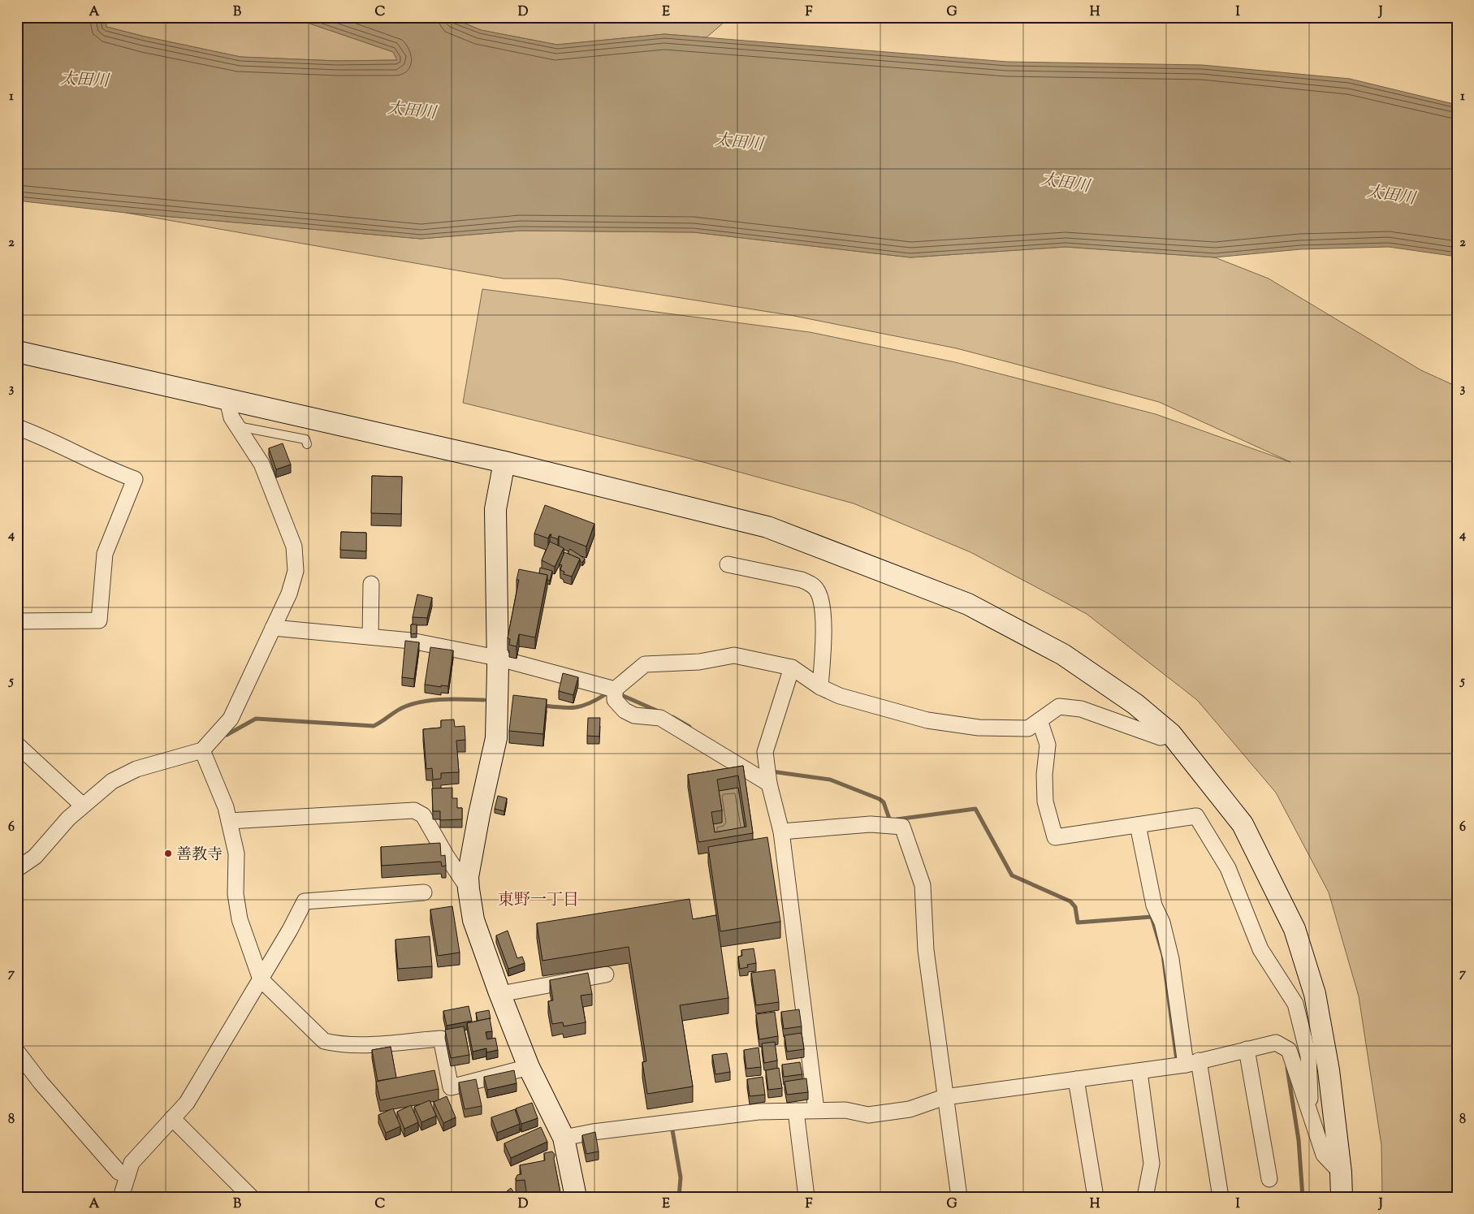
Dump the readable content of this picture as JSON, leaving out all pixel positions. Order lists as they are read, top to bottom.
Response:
{
  "districts": ["東野一丁目"],
  "water": ["太田川"],
  "places": ["善教寺"],
  "grid": {
    "columns": [
      "A",
      "B",
      "C",
      "D",
      "E",
      "F",
      "G",
      "H",
      "I",
      "J"
    ],
    "rows": [
      "1",
      "2",
      "3",
      "4",
      "5",
      "6",
      "7",
      "8"
    ]
  }
}
